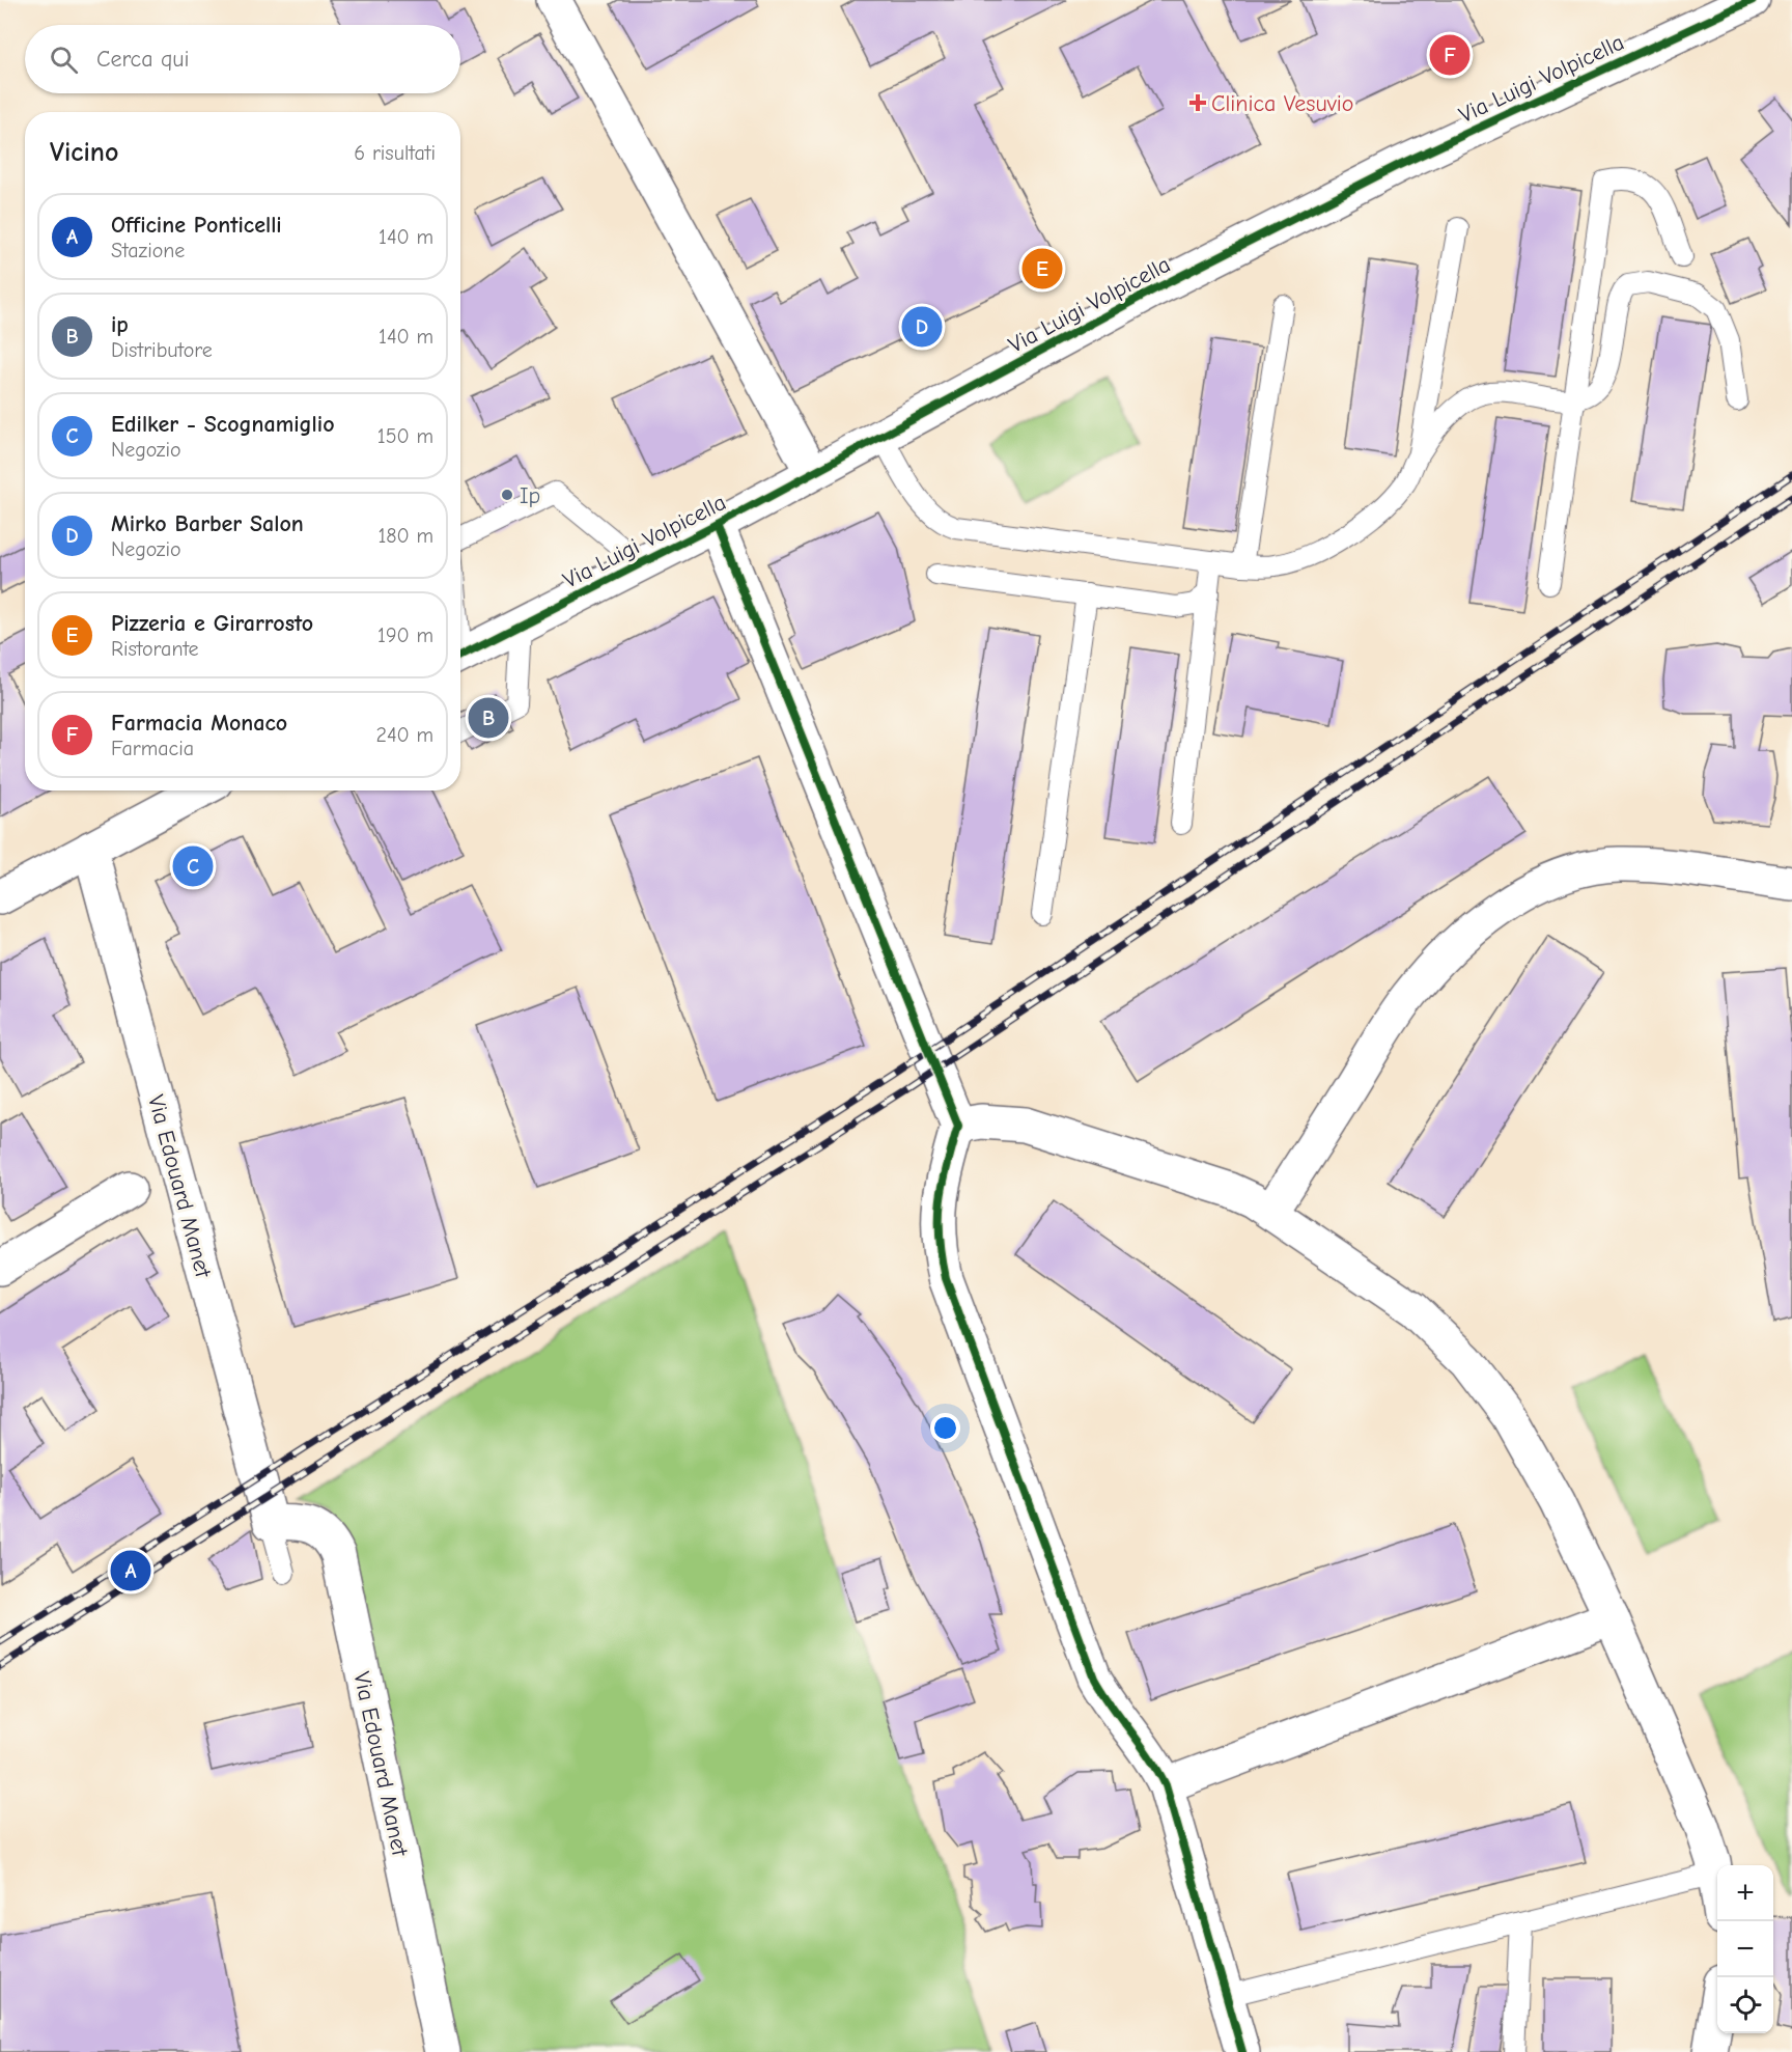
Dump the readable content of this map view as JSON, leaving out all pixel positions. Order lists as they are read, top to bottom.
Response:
{
  "streets": {
    "street": ["Via Luigi Volpicella", "Via Edouard Manet"]
  },
  "places": {
    "health": ["Clinica Vesuvio"],
    "other": ["Ip"]
  },
  "page": {
    "search": "Cerca qui",
    "pins": [
      "F",
      "E",
      "D",
      "B",
      "C",
      "A"
    ],
    "heading": ["Vicino", "6 risultati"],
    "list": [
      {
        "mark": "A",
        "name": "Officine Ponticelli",
        "note": "Stazione",
        "value": "140 m"
      },
      {
        "mark": "B",
        "name": "ip",
        "note": "Distributore",
        "value": "140 m"
      },
      {
        "mark": "C",
        "name": "Edilker - Scognamiglio",
        "note": "Negozio",
        "value": "150 m"
      },
      {
        "mark": "D",
        "name": "Mirko Barber Salon",
        "note": "Negozio",
        "value": "180 m"
      },
      {
        "mark": "E",
        "name": "Pizzeria e Girarrosto",
        "note": "Ristorante",
        "value": "190 m"
      },
      {
        "mark": "F",
        "name": "Farmacia Monaco",
        "note": "Farmacia",
        "value": "240 m"
      }
    ],
    "map_buttons": ["+", "−"]
  }
}
